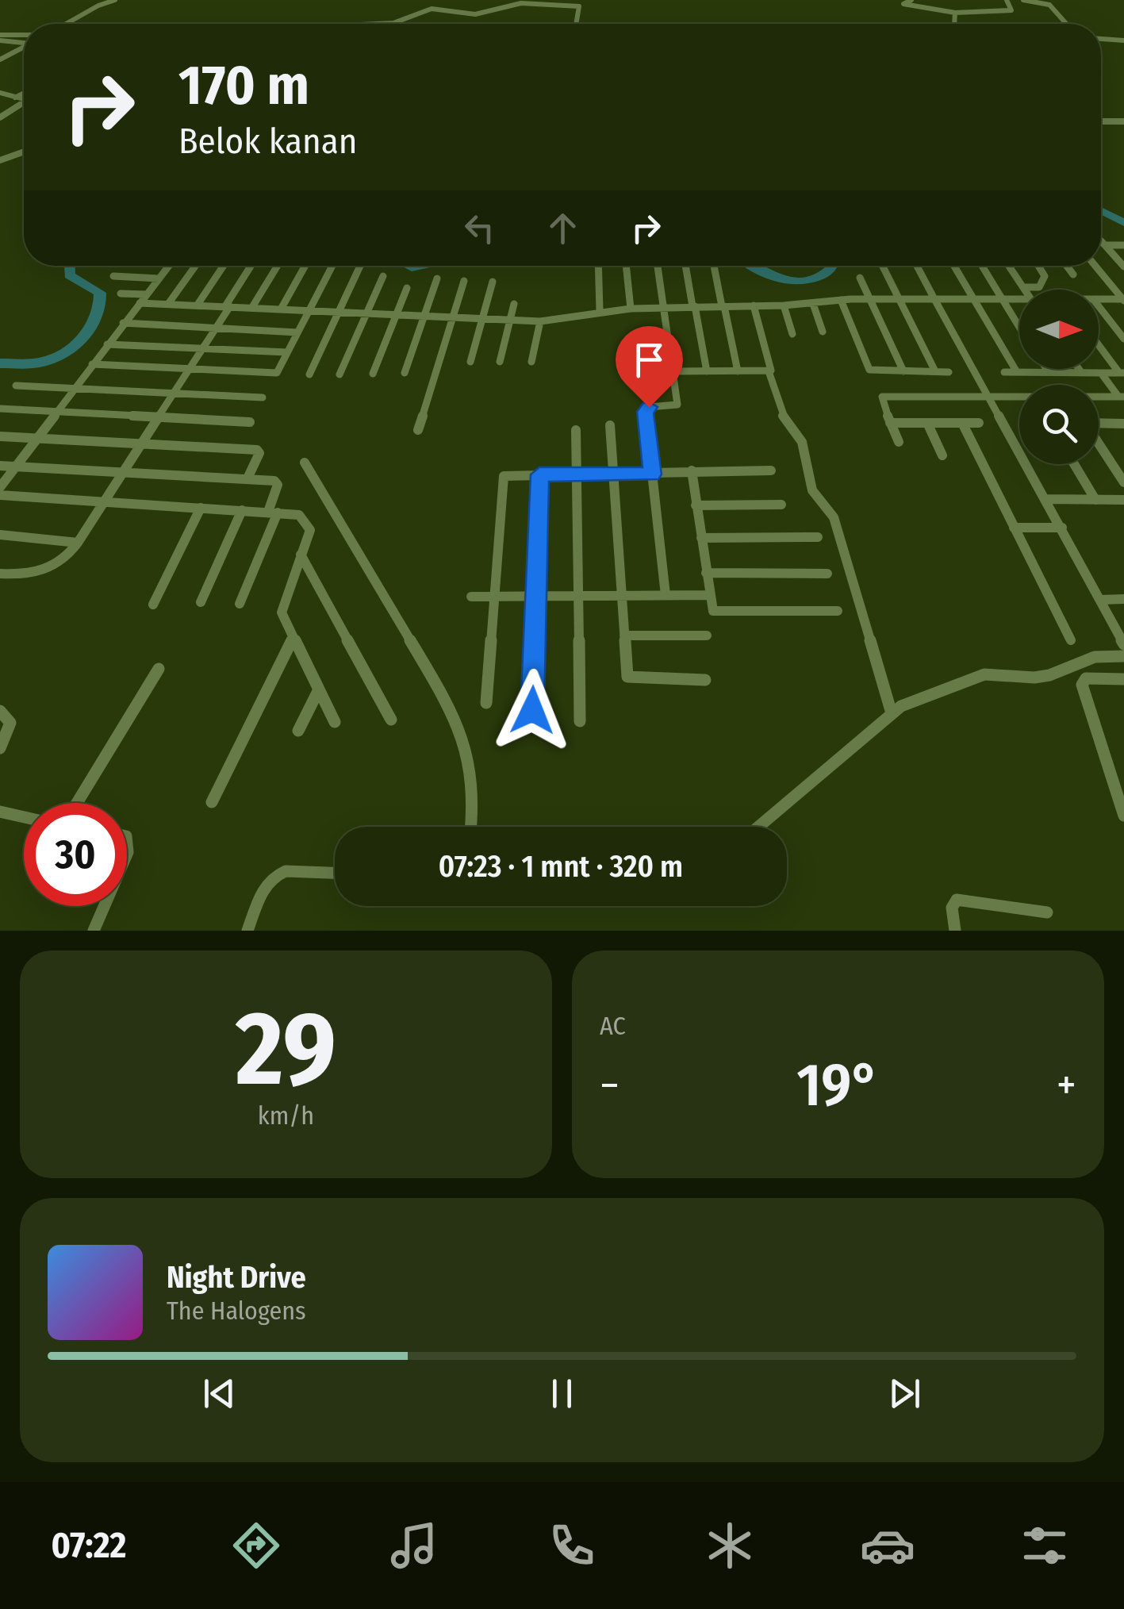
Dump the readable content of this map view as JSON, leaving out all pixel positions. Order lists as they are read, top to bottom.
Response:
{
  "north": "right",
  "page": {
    "turn": ["170 m", "Belok kanan"],
    "limit": "30",
    "trip": "07:23 · 1 mnt · 320 m",
    "tile": [
      ["29", "km/h"],
      "AC"
    ],
    "heat": ["−", "19°", "+"],
    "song": ["Night Drive", "The Halogens"],
    "tabs": "07:22"
  }
}
